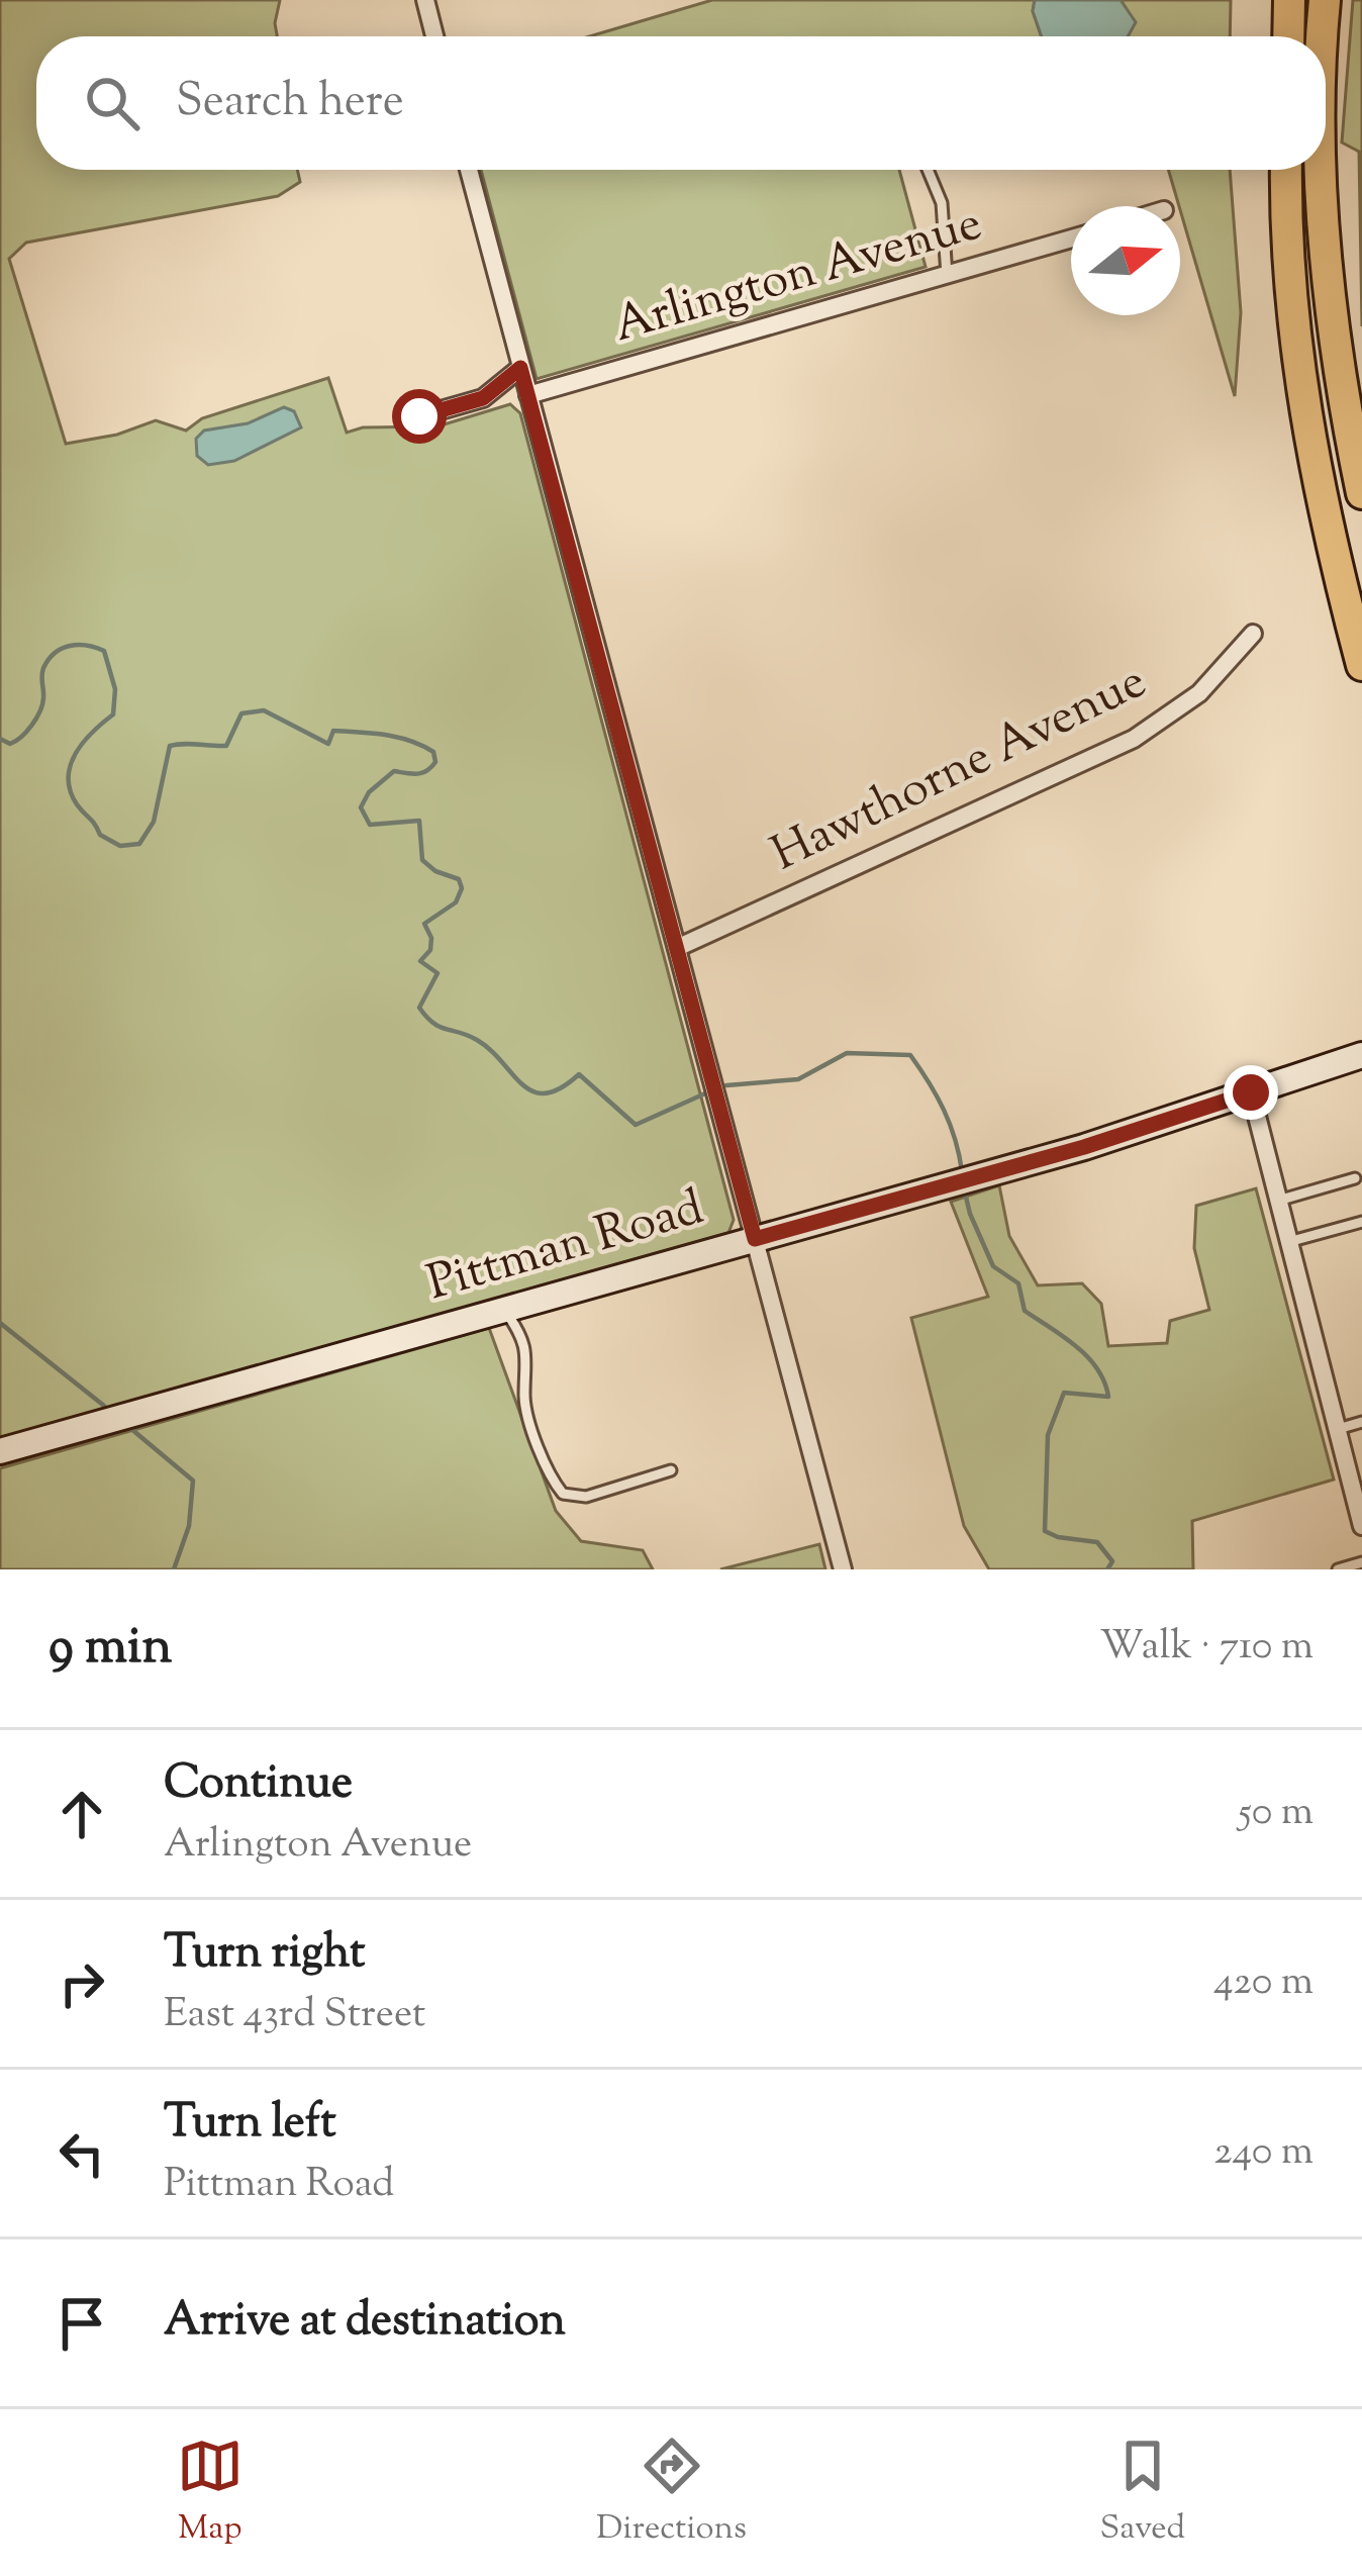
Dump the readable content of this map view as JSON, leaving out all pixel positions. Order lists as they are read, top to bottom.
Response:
{
  "streets": {
    "street": ["Arlington Avenue", "Hawthorne Avenue", "Pittman Road"]
  },
  "north": "right",
  "page": {
    "search": "Search here",
    "heading": ["9 min", "Walk · 710 m"],
    "list": [
      ["Continue", "Arlington Avenue", "50 m"],
      ["Turn right", "East 43rd Street", "420 m"],
      ["Turn left", "Pittman Road", "240 m"],
      "Arrive at destination"
    ],
    "nav": ["Map", "Directions", "Saved"]
  }
}
